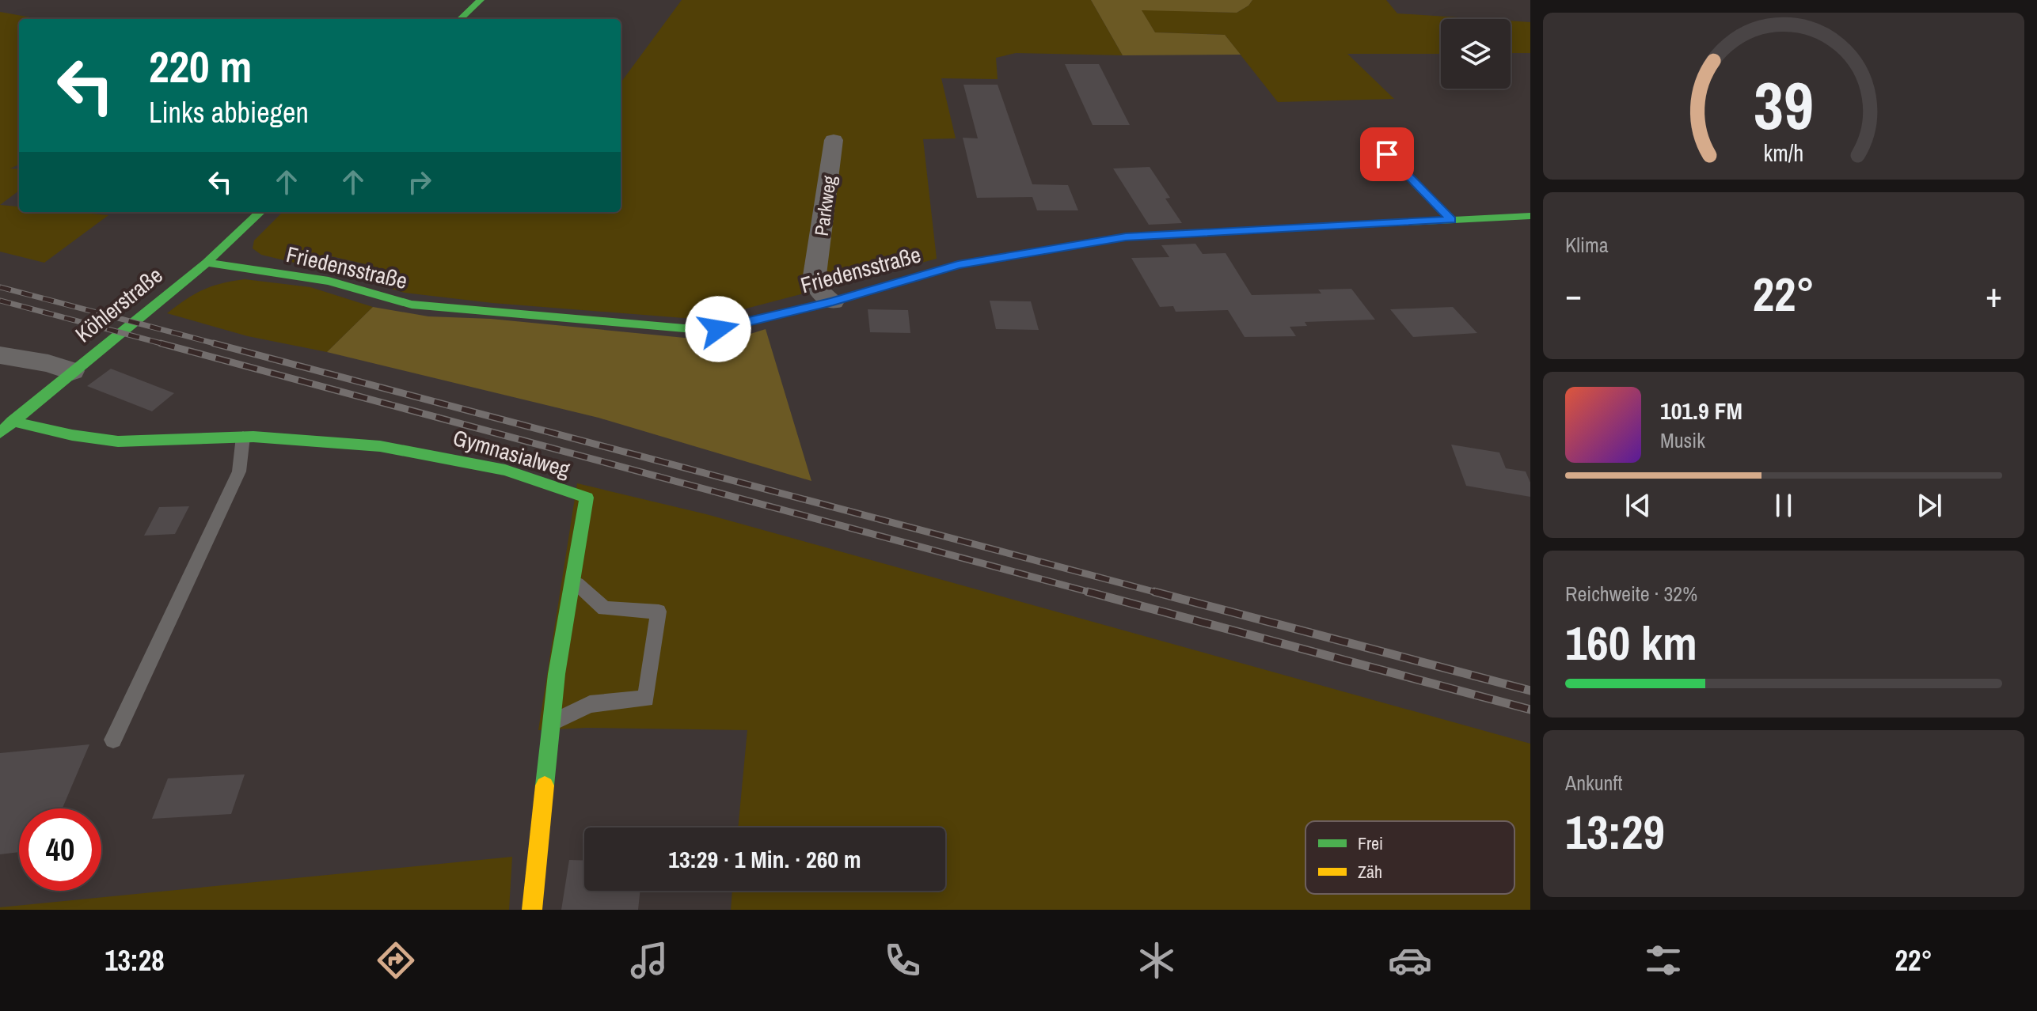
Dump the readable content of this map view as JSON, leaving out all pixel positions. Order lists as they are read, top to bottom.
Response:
{
  "streets": {
    "street": [
      "Parkweg",
      "Friedensstraße",
      "Köhlerstraße",
      "Gymnasialweg"
    ]
  },
  "crossings": [
    ["Parkweg", "Friedensstraße"],
    ["Friedensstraße", "Köhlerstraße"],
    ["Köhlerstraße", "Gymnasialweg"]
  ],
  "legend": ["Frei", "Zäh"],
  "page": {
    "turn": ["220 m", "Links abbiegen"],
    "tile": [
      "Klima",
      ["Reichweite · 32%", "160 km"],
      ["Ankunft", "13:29"]
    ],
    "heat": ["−", "22°", "+"],
    "song": ["101.9 FM", "Musik"],
    "limit": "40",
    "trip": "13:29 · 1 Min. · 260 m",
    "tabs": ["13:28", "22°"],
    "gauge": ["39", "km/h"]
  }
}
